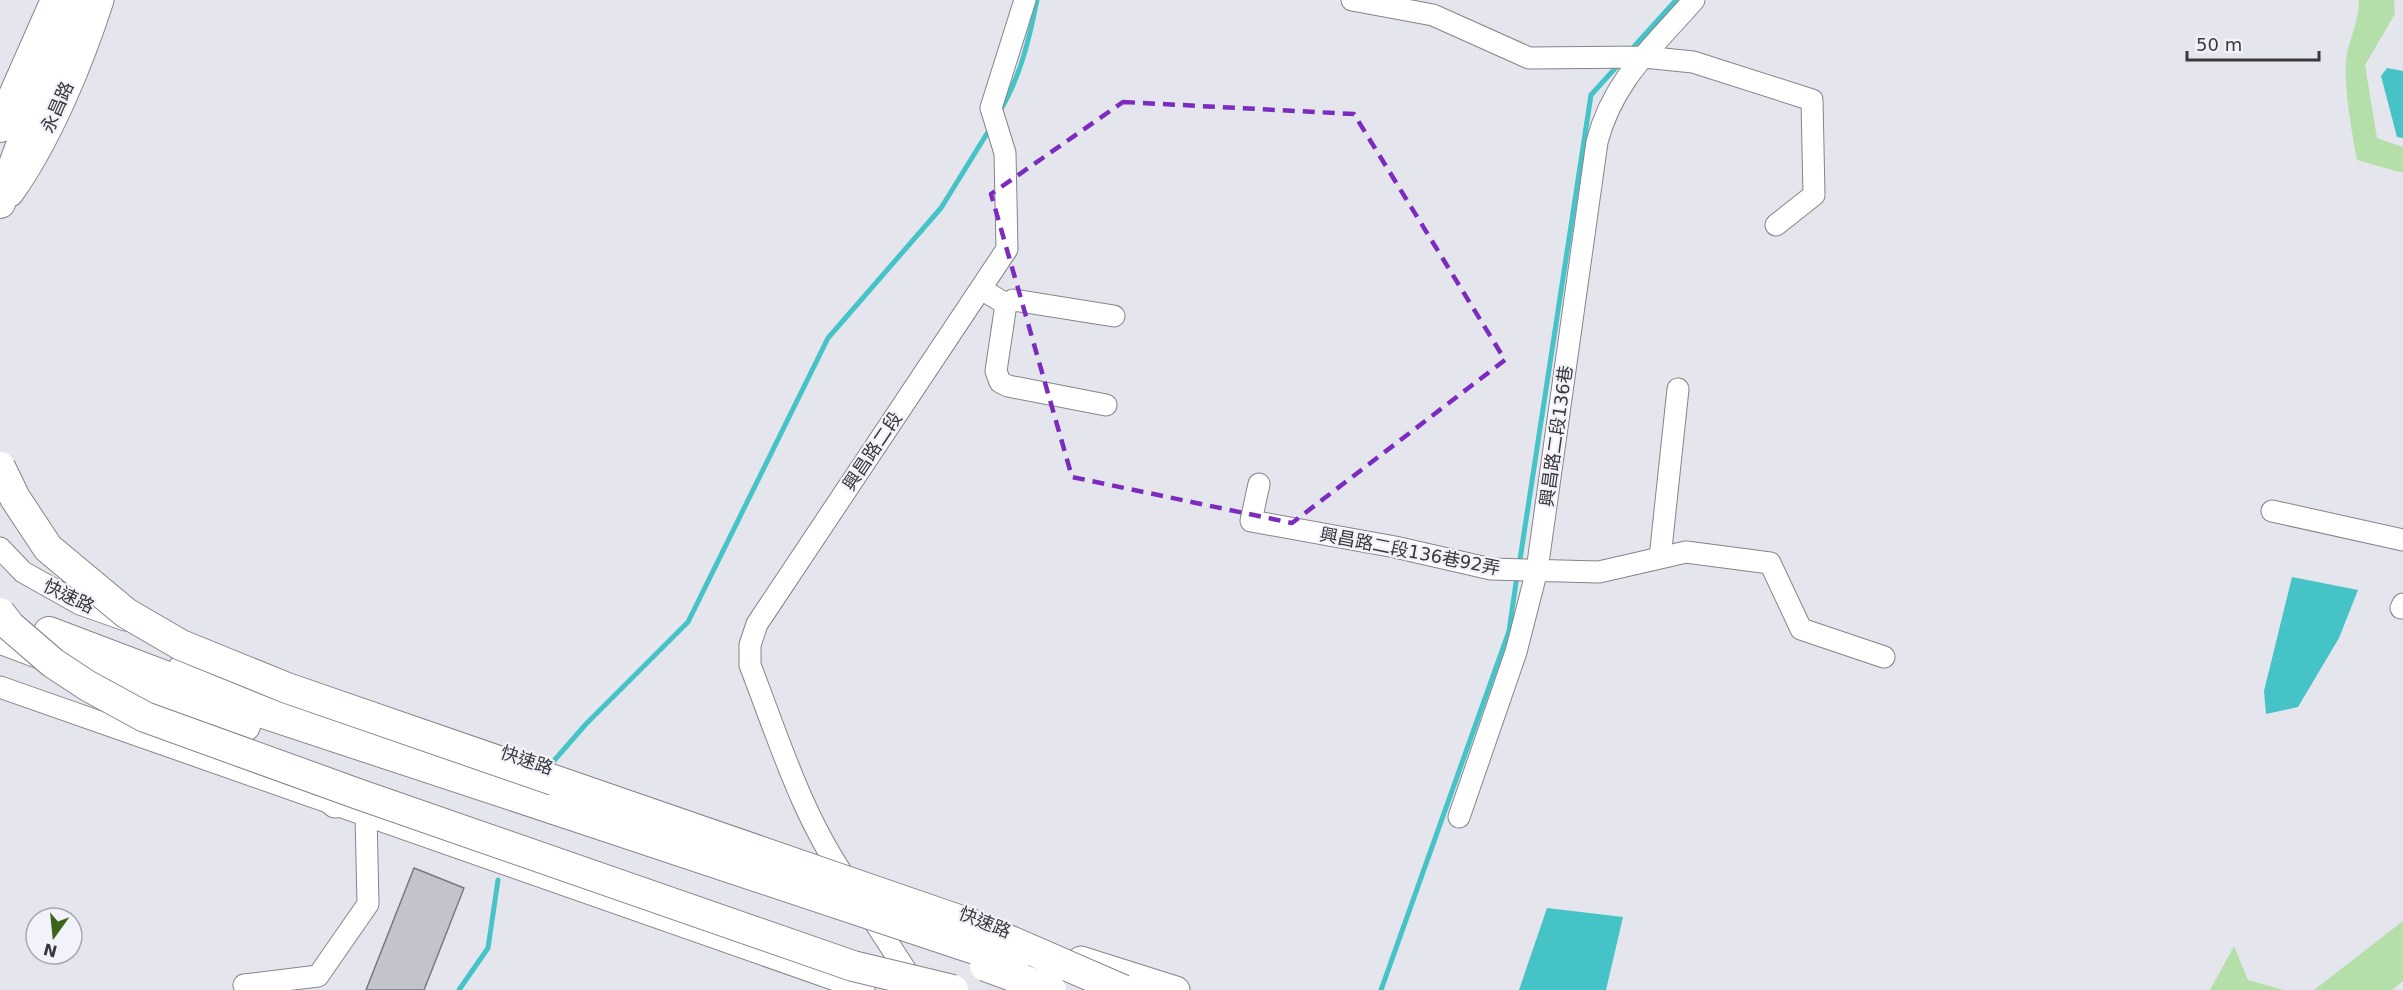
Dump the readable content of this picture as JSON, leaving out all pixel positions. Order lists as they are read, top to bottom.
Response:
{
  "streets": {
    "main road": ["永昌路", "快速路"],
    "street": ["興昌路二段136巷", "興昌路二段", "興昌路二段136巷92弄"]
  },
  "crossings": [
    ["興昌路二段136巷", "興昌路二段136巷92弄"],
    ["興昌路二段", "快速路"]
  ],
  "scale_bar": "50 m",
  "north": "bottom"
}
